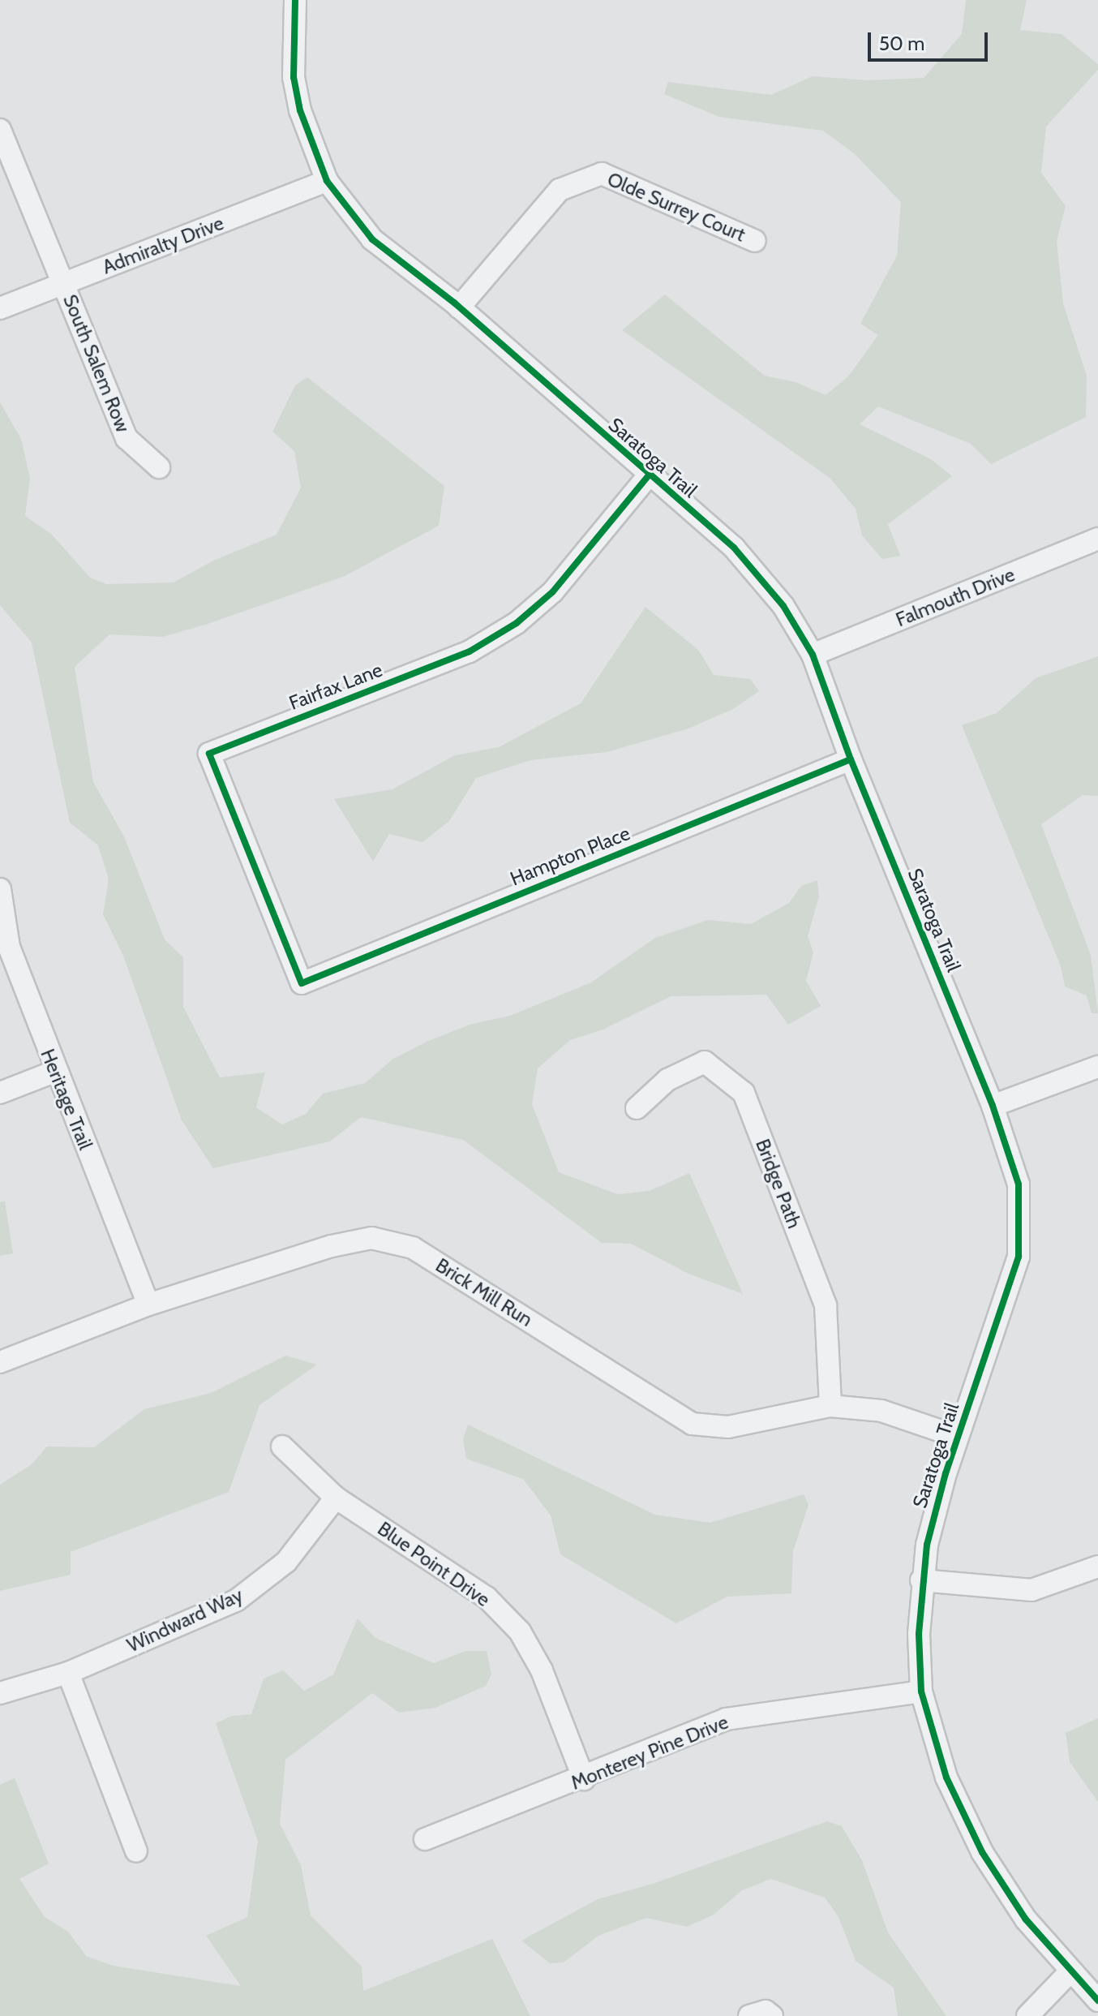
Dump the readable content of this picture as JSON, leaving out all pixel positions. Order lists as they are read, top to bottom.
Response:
{
  "streets": {
    "street": [
      "Olde Surrey Court",
      "Admiralty Drive",
      "South Salem Row",
      "Saratoga Trail",
      "Falmouth Drive",
      "Fairfax Lane",
      "Hampton Place",
      "Heritage Trail",
      "Bridge Path",
      "Brick Mill Run",
      "Blue Point Drive",
      "Windward Way",
      "Monterey Pine Drive"
    ]
  },
  "crossings": [
    ["Olde Surrey Court", "Saratoga Trail"],
    ["Admiralty Drive", "South Salem Row"],
    ["Admiralty Drive", "Saratoga Trail"],
    ["Saratoga Trail", "Falmouth Drive"],
    ["Saratoga Trail", "Fairfax Lane"],
    ["Saratoga Trail", "Hampton Place"],
    ["Saratoga Trail", "Brick Mill Run"],
    ["Saratoga Trail", "Monterey Pine Drive"],
    ["Fairfax Lane", "Hampton Place"],
    ["Heritage Trail", "Brick Mill Run"],
    ["Bridge Path", "Brick Mill Run"],
    ["Blue Point Drive", "Windward Way"],
    ["Blue Point Drive", "Monterey Pine Drive"]
  ],
  "scale_bar": "50 m"
}
